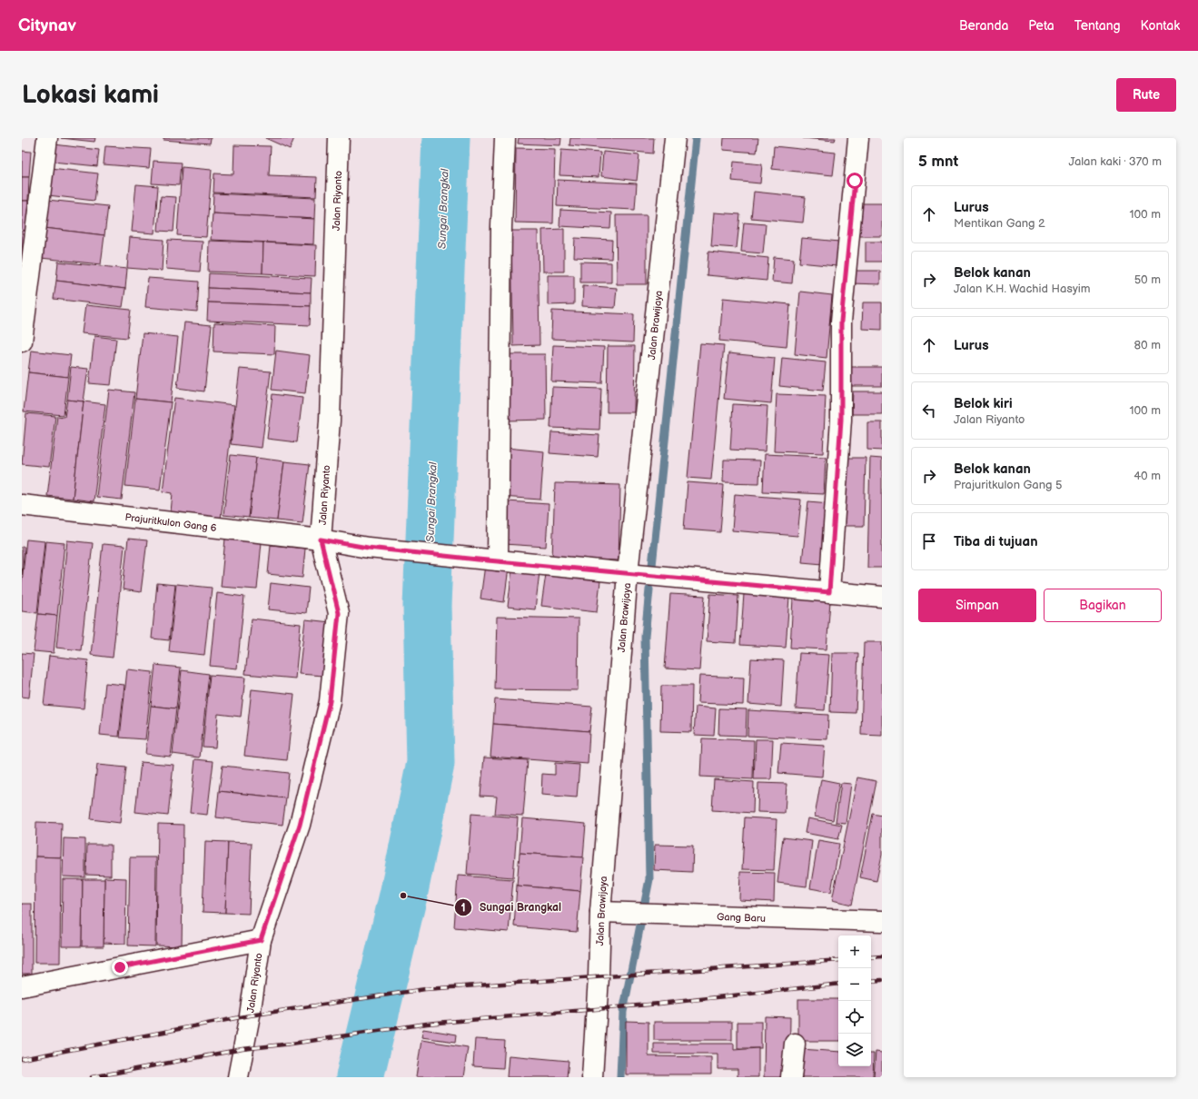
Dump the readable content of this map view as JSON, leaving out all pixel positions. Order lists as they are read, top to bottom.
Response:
{
  "streets": {
    "street": [
      "Jalan Riyanto",
      "Jalan Brawijaya",
      "Prajuritkulon Gang 6",
      "Gang Baru"
    ]
  },
  "crossings": [
    ["Jalan Riyanto", "Prajuritkulon Gang 6"],
    ["Jalan Brawijaya", "Prajuritkulon Gang 6"],
    ["Jalan Brawijaya", "Gang Baru"]
  ],
  "water": ["Sungai Brangkal"],
  "places": ["Sungai Brangkal"],
  "page": {
    "header": "Citynav",
    "nav": [
      "Beranda",
      "Peta",
      "Tentang",
      "Kontak"
    ],
    "buttons": [
      "Rute",
      ["Simpan", "Bagikan"]
    ],
    "title": "Lokasi kami",
    "heading": ["5 mnt", "Jalan kaki · 370 m"],
    "list": [
      ["Lurus", "Mentikan Gang 2", "100 m"],
      ["Belok kanan", "Jalan K.H. Wachid Hasyim", "50 m"],
      ["Lurus", "80 m"],
      ["Belok kiri", "Jalan Riyanto", "100 m"],
      ["Belok kanan", "Prajuritkulon Gang 5", "40 m"],
      "Tiba di tujuan"
    ],
    "map_buttons": ["+", "−"]
  }
}
